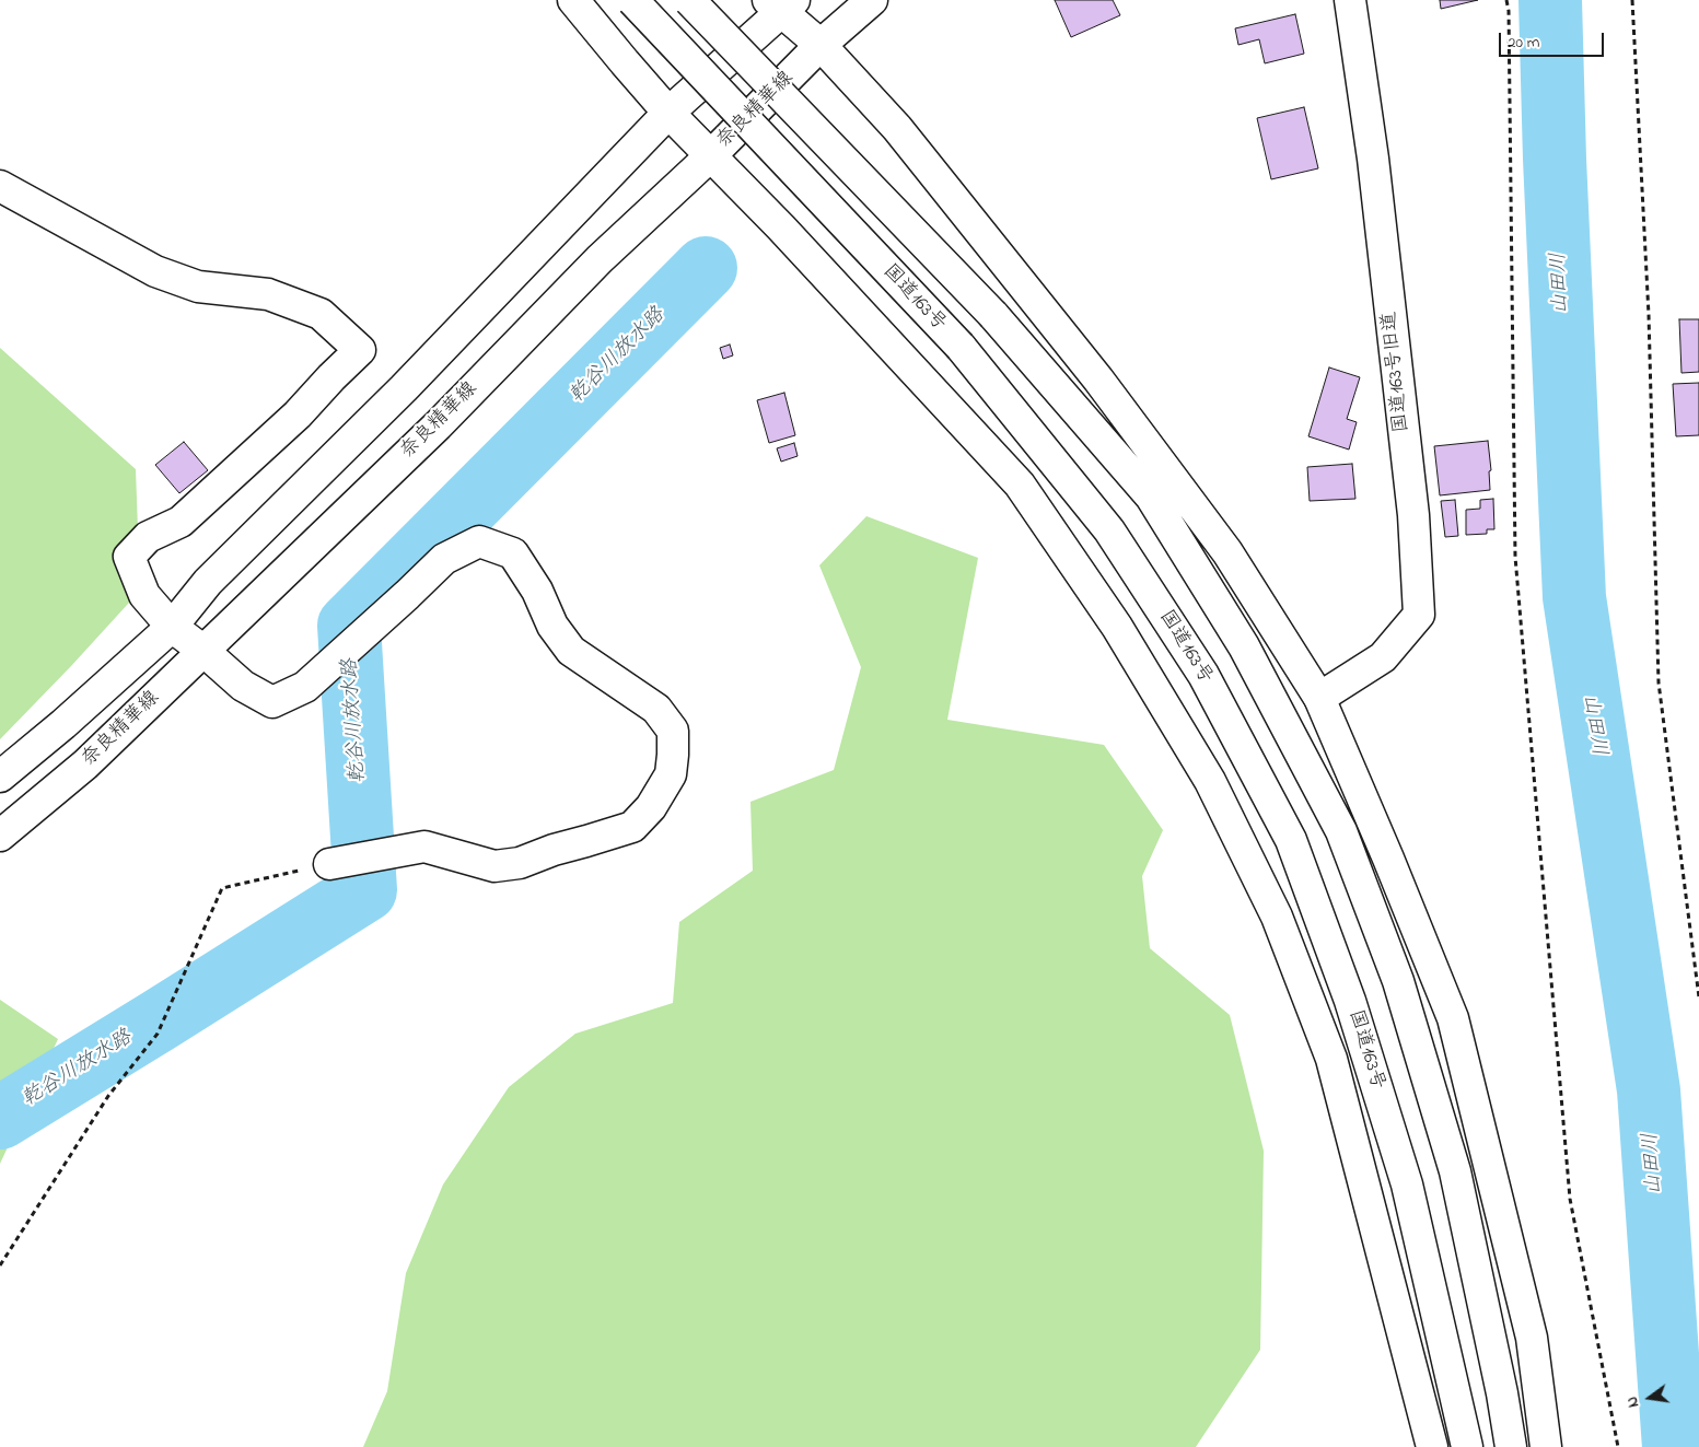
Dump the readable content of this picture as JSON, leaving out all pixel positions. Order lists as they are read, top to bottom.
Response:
{
  "streets": {
    "main road": ["奈良精華線", "国道163号", "国道163号旧道"]
  },
  "water": ["山田川", "乾谷川放水路"],
  "scale_bar": "20 m",
  "north": "left"
}
